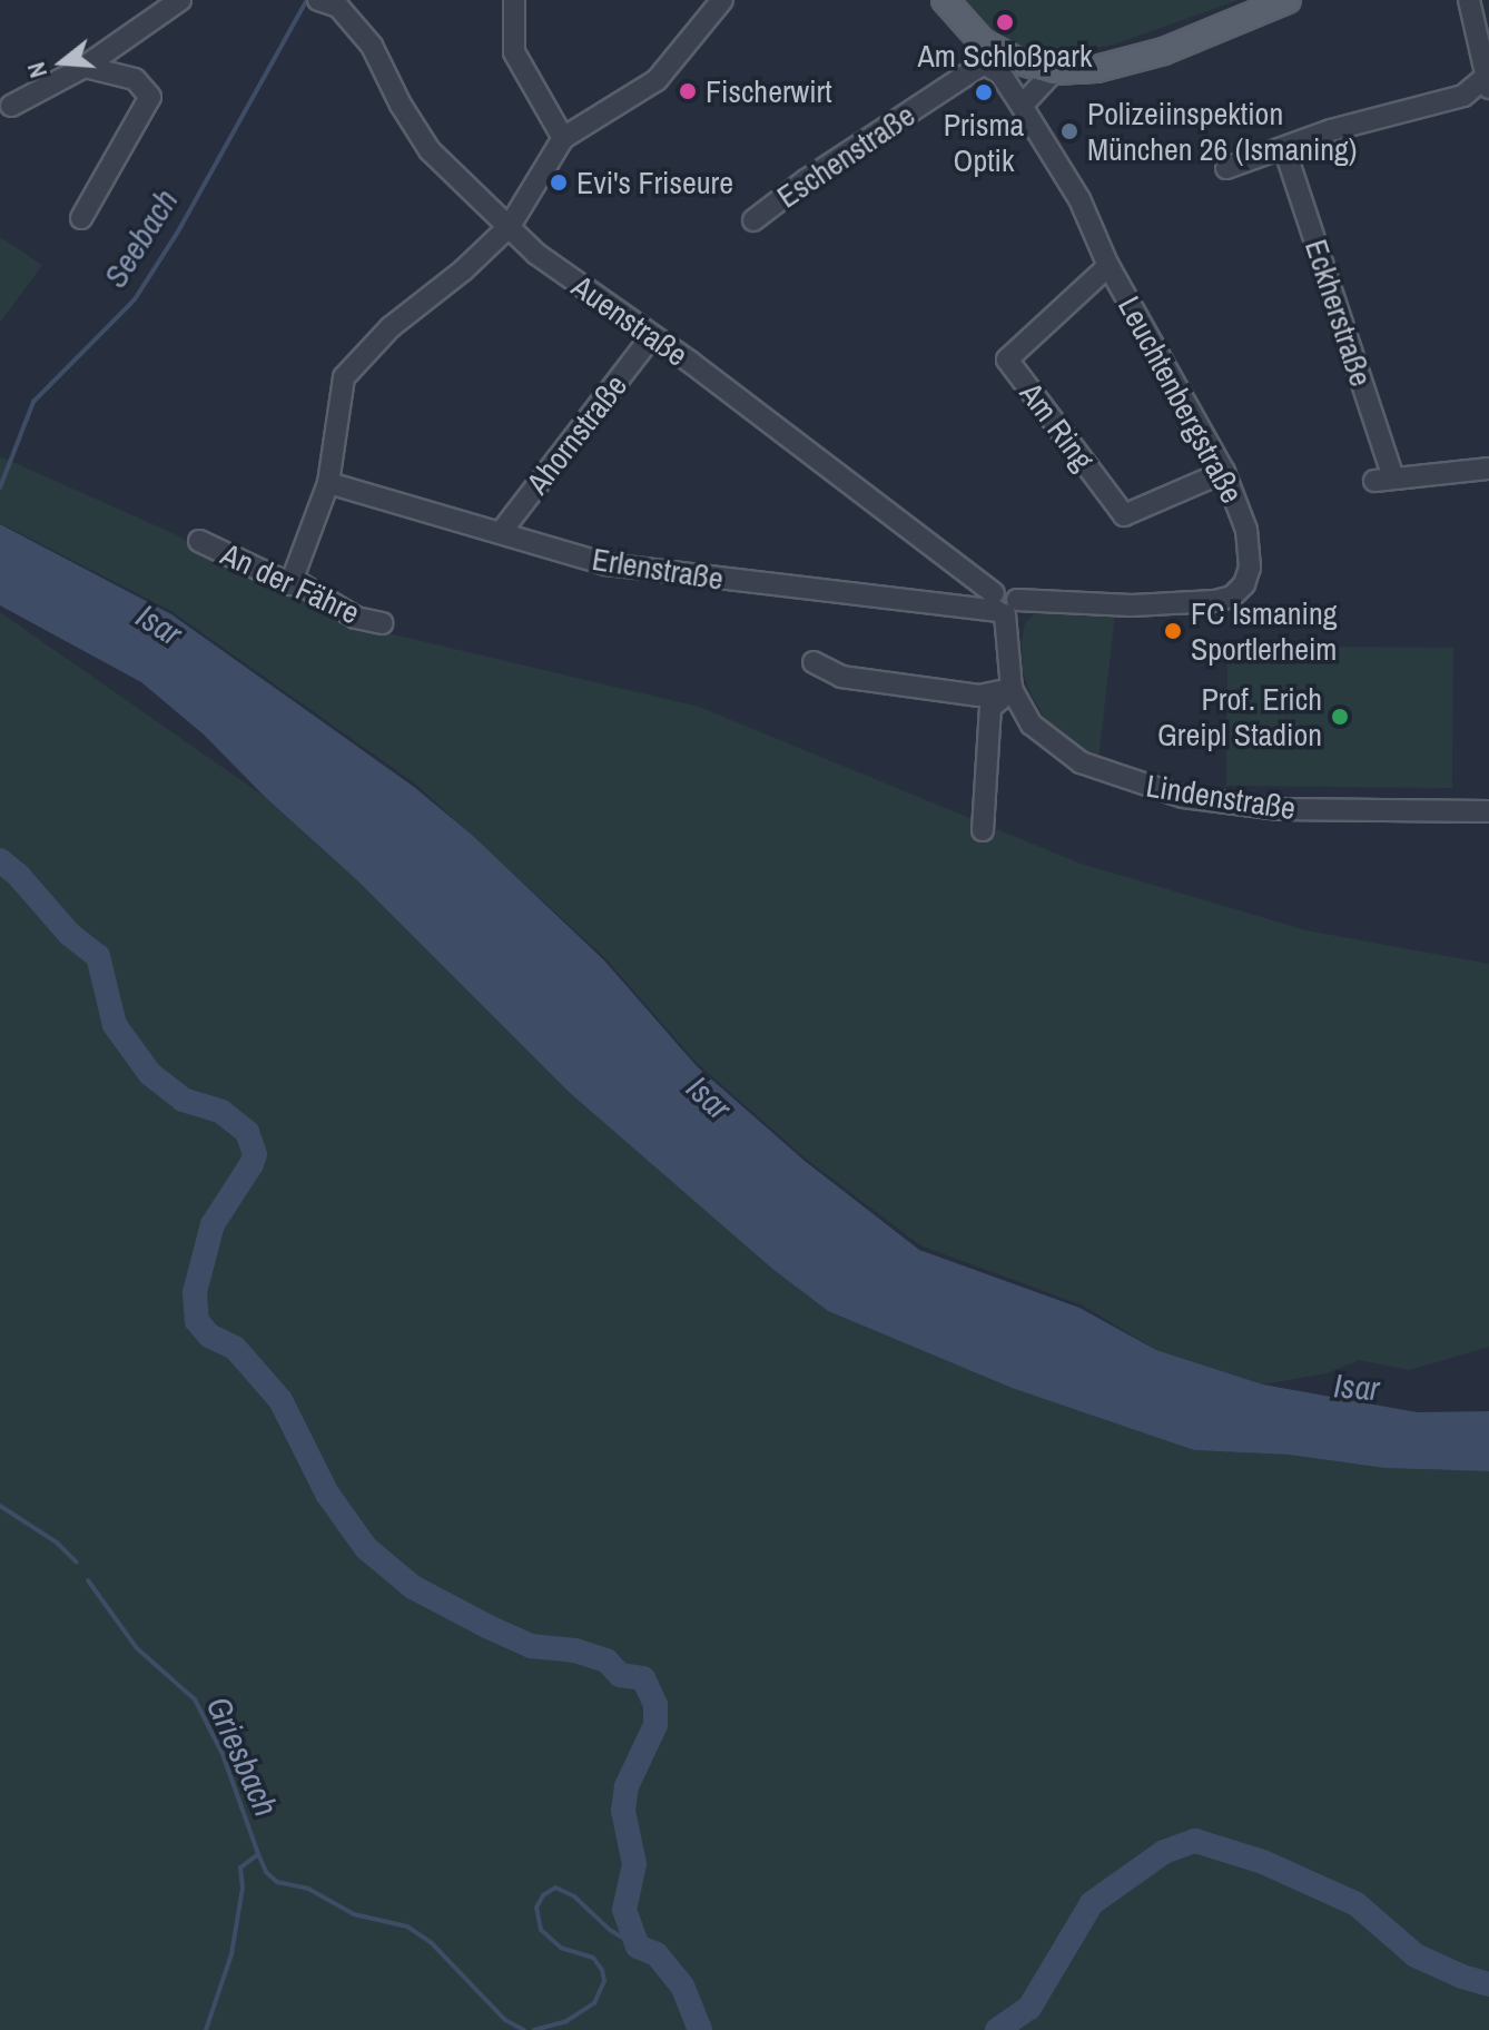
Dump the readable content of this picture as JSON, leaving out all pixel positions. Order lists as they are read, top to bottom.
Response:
{
  "streets": {
    "street": [
      "Eschenstraße",
      "Eckherstraße",
      "Auenstraße",
      "Leuchtenbergstraße",
      "Am Ring",
      "Ahornstraße",
      "Erlenstraße",
      "An der Fähre",
      "Lindenstraße"
    ]
  },
  "crossings": [
    ["Auenstraße", "Leuchtenbergstraße"],
    ["Auenstraße", "Ahornstraße"],
    ["Auenstraße", "Erlenstraße"],
    ["Auenstraße", "Lindenstraße"],
    ["Leuchtenbergstraße", "Am Ring"],
    ["Leuchtenbergstraße", "Erlenstraße"],
    ["Leuchtenbergstraße", "Lindenstraße"],
    ["Ahornstraße", "Erlenstraße"],
    ["Erlenstraße", "Lindenstraße"]
  ],
  "water": ["Seebach", "Isar", "Griesbach"],
  "places": [
    "Am Schloßpark",
    "Fischerwirt",
    "Prisma Optik",
    "Polizeiinspektion München 26 (Ismaning)",
    "Evi's Friseure",
    "FC Ismaning Sportlerheim",
    "Prof. Erich Greipl Stadion"
  ],
  "north": "left"
}
